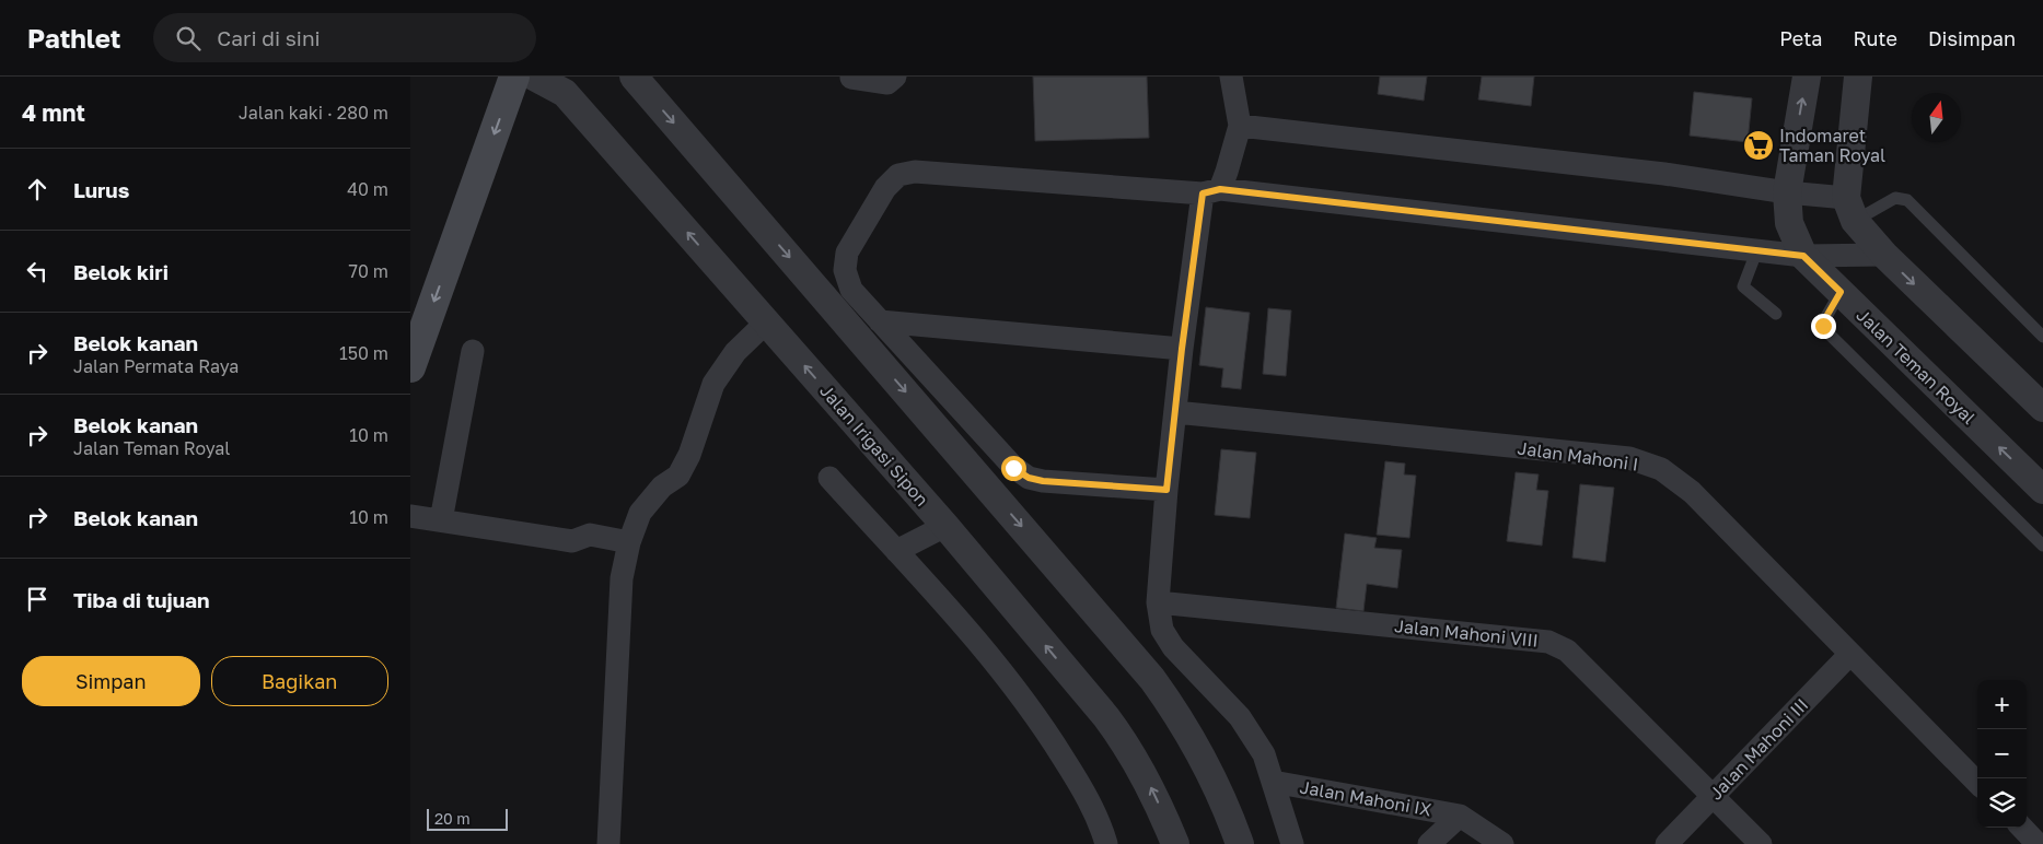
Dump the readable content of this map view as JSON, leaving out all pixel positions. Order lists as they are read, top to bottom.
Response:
{
  "streets": {
    "street": [
      "Jalan Teman Royal",
      "Jalan Irigasi Sipon",
      "Jalan Mahoni I",
      "Jalan Mahoni VIII",
      "Jalan Mahoni III",
      "Jalan Mahoni IX"
    ]
  },
  "crossings": [
    ["Jalan Mahoni I", "Jalan Mahoni III"],
    ["Jalan Mahoni VIII", "Jalan Mahoni III"]
  ],
  "places": {
    "supermarket": ["Indomaret Taman Royal"]
  },
  "scale_bar": "20 m",
  "north": "top",
  "page": {
    "header": "Pathlet",
    "search": "Cari di sini",
    "nav": ["Peta", "Rute", "Disimpan"],
    "heading": ["4 mnt", "Jalan kaki · 280 m"],
    "list": [
      ["Lurus", "40 m"],
      ["Belok kiri", "70 m"],
      ["Belok kanan", "Jalan Permata Raya", "150 m"],
      ["Belok kanan", "Jalan Teman Royal", "10 m"],
      ["Belok kanan", "10 m"],
      "Tiba di tujuan"
    ],
    "buttons": ["Simpan", "Bagikan"],
    "map_buttons": ["+", "−"],
    "scale": "20 m"
  }
}
